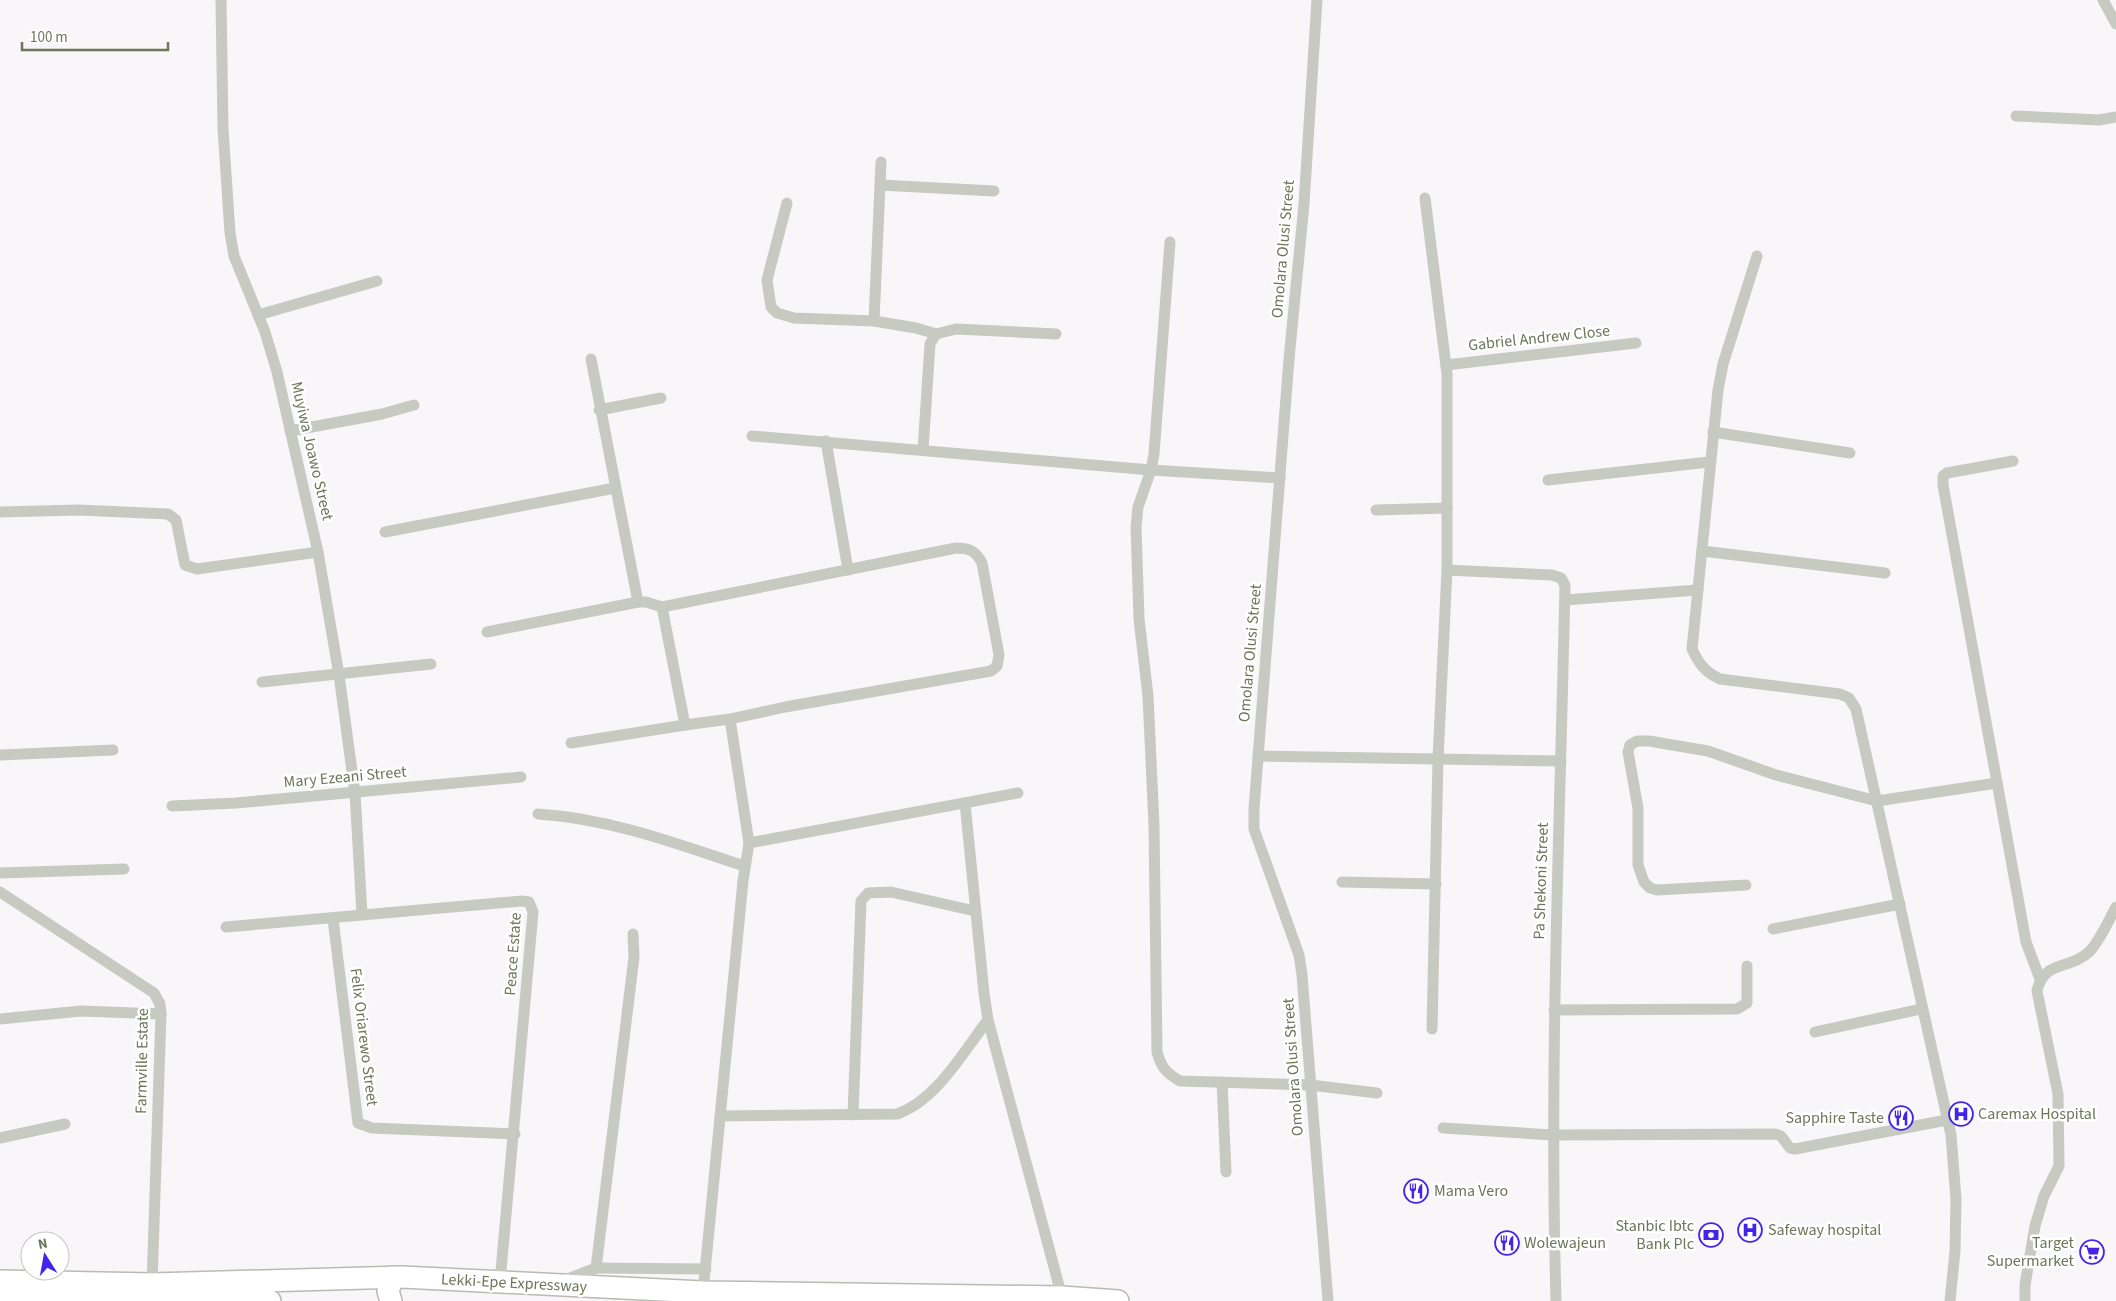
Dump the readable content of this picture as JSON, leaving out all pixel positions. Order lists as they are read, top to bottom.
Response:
{
  "streets": {
    "highway": ["Lekki-Epe Expressway"],
    "street": [
      "Omolara Olusi Street",
      "Gabriel Andrew Close",
      "Muyiwa Joawo Street",
      "Mary Ezeani Street",
      "Pa Shekoni Street",
      "Peace Estate",
      "Felix Oriarewo Street",
      "Farmville Estate"
    ]
  },
  "crossings": [
    ["Muyiwa Joawo Street", "Mary Ezeani Street"],
    ["Muyiwa Joawo Street", "Peace Estate"],
    ["Peace Estate", "Felix Oriarewo Street"],
    ["Peace Estate", "Lekki-Epe Expressway"],
    ["Farmville Estate", "Lekki-Epe Expressway"]
  ],
  "places": {
    "hospital": ["Caremax Hospital", "Safeway hospital"],
    "restaurant": ["Sapphire Taste", "Mama Vero", "Wolewajeun"],
    "bank": ["Stanbic Ibtc Bank Plc"],
    "supermarket": ["Target Supermarket"]
  },
  "scale_bar": "100 m",
  "north": "top"
}
